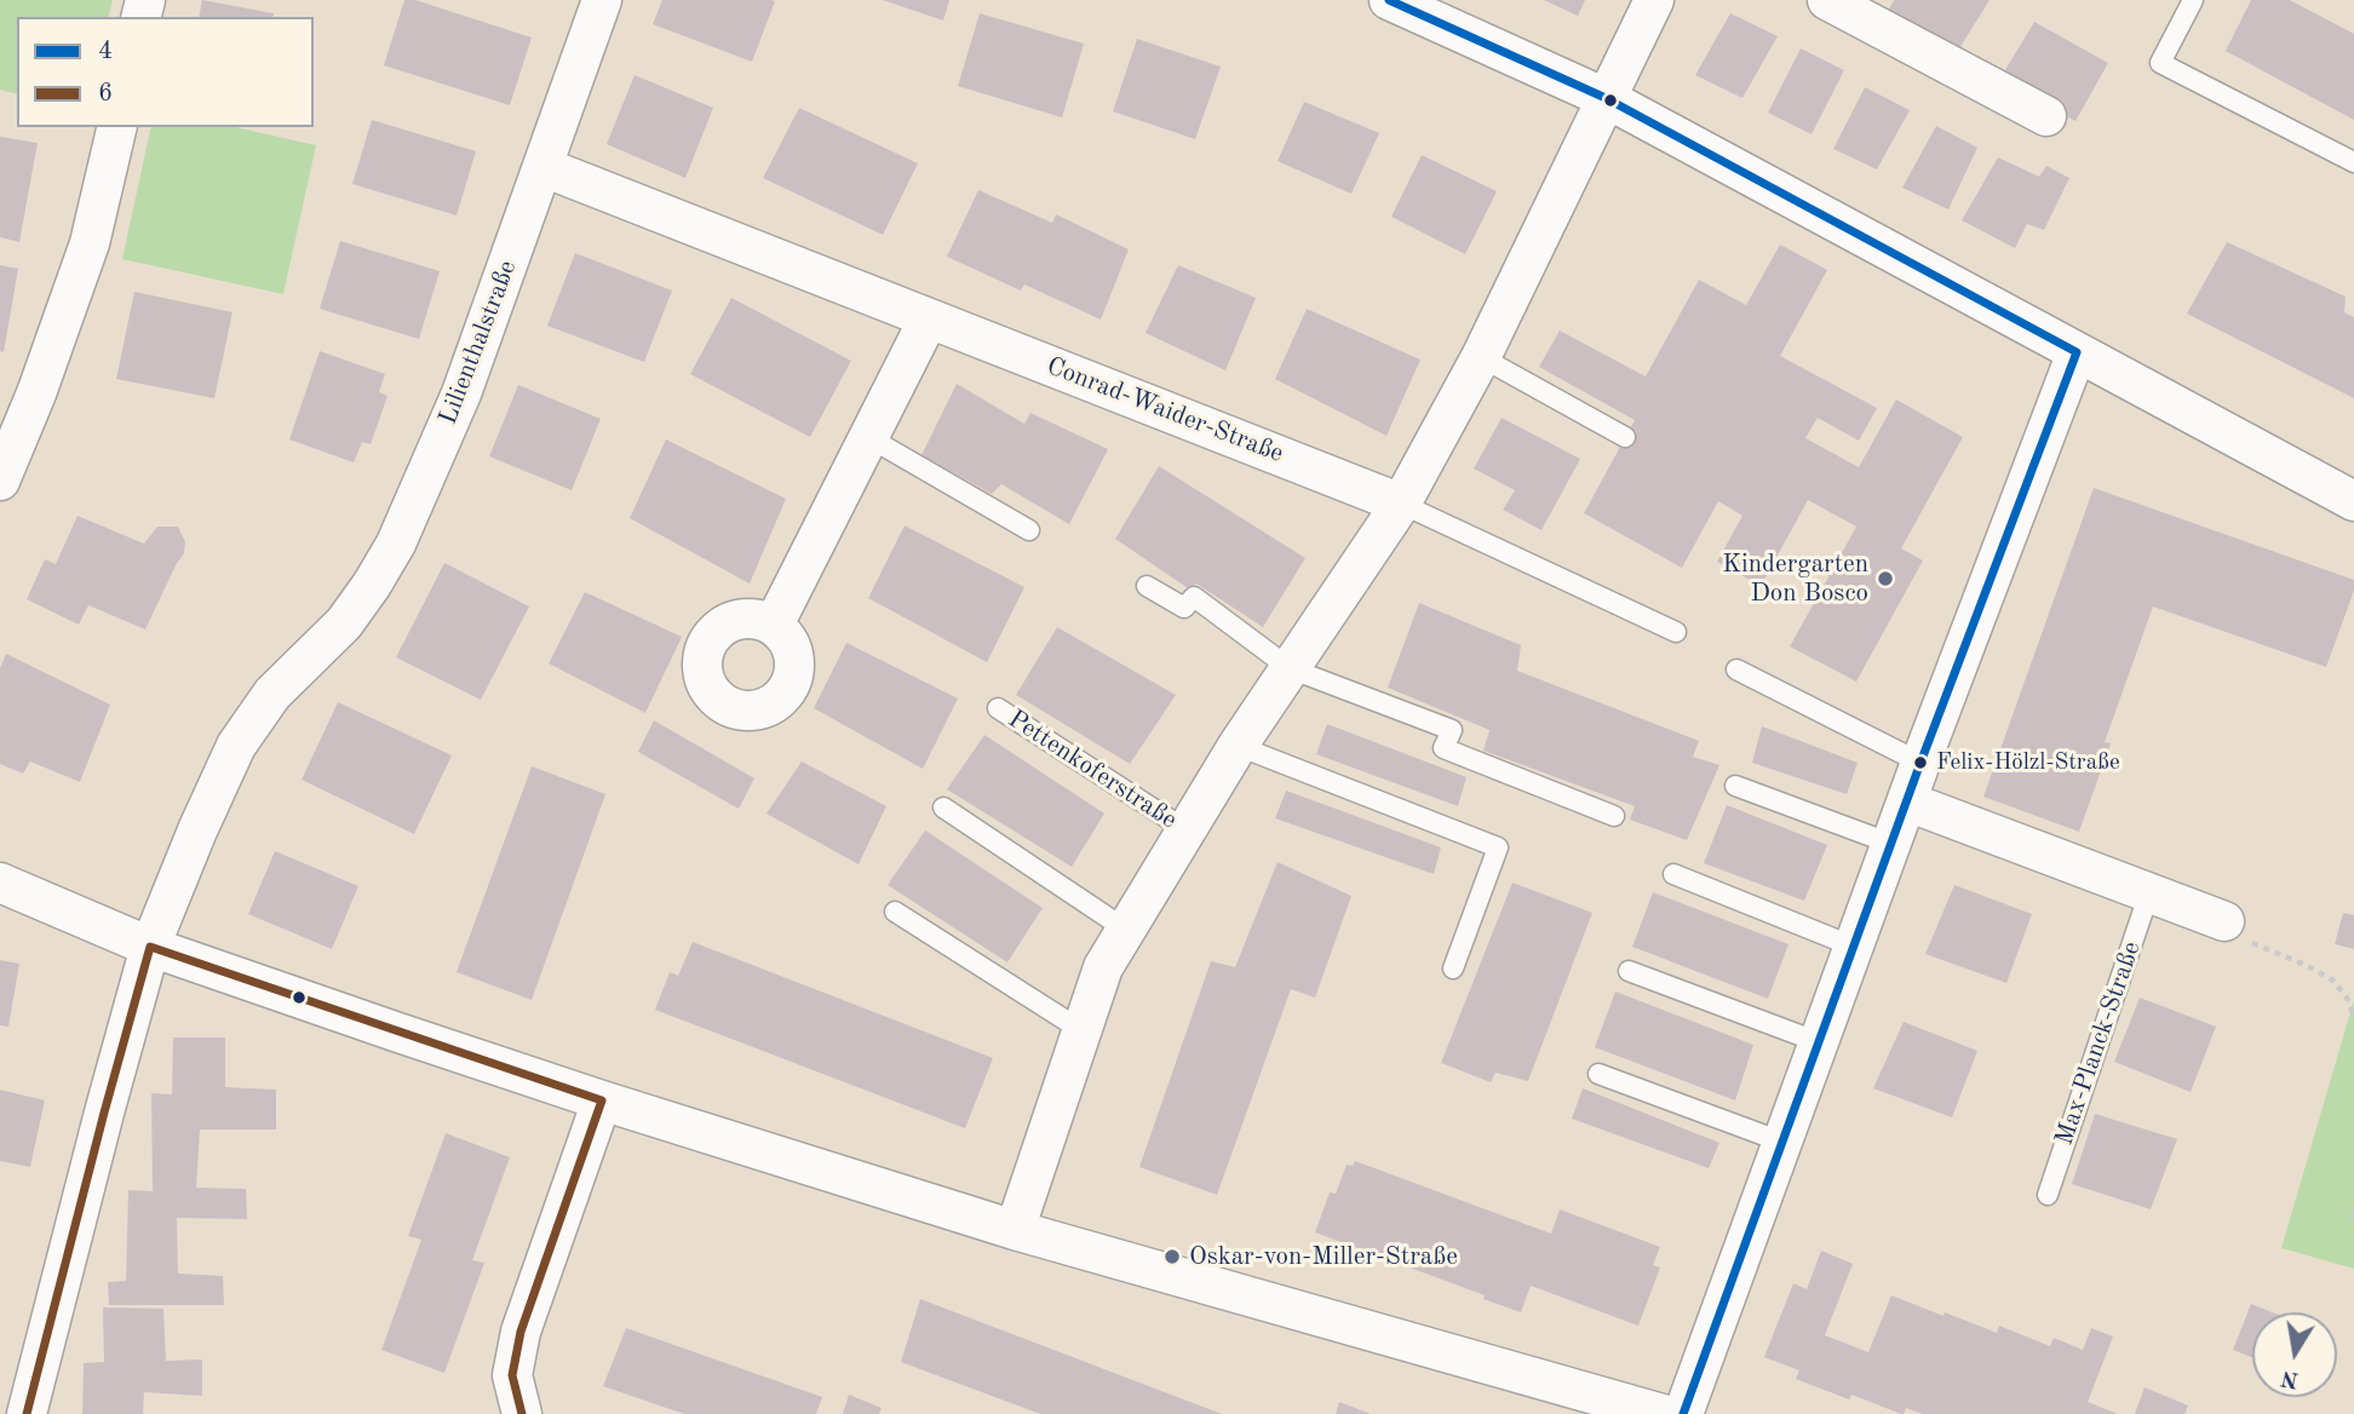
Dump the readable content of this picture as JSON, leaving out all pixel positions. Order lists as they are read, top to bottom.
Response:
{
  "streets": {
    "street": ["Lilienthalstraße", "Conrad-Waider-Straße", "Pettenkoferstraße"],
    "lane": ["Max-Planck-Straße"]
  },
  "crossings": [
    ["Lilienthalstraße", "Conrad-Waider-Straße"],
    ["Conrad-Waider-Straße", "Pettenkoferstraße"]
  ],
  "places": ["Kindergarten Don Bosco", "Felix-Hölzl-Straße", "Oskar-von-Miller-Straße"],
  "lines": ["transit line 4", "transit line 6"],
  "legend": ["4", "6"],
  "north": "bottom"
}
